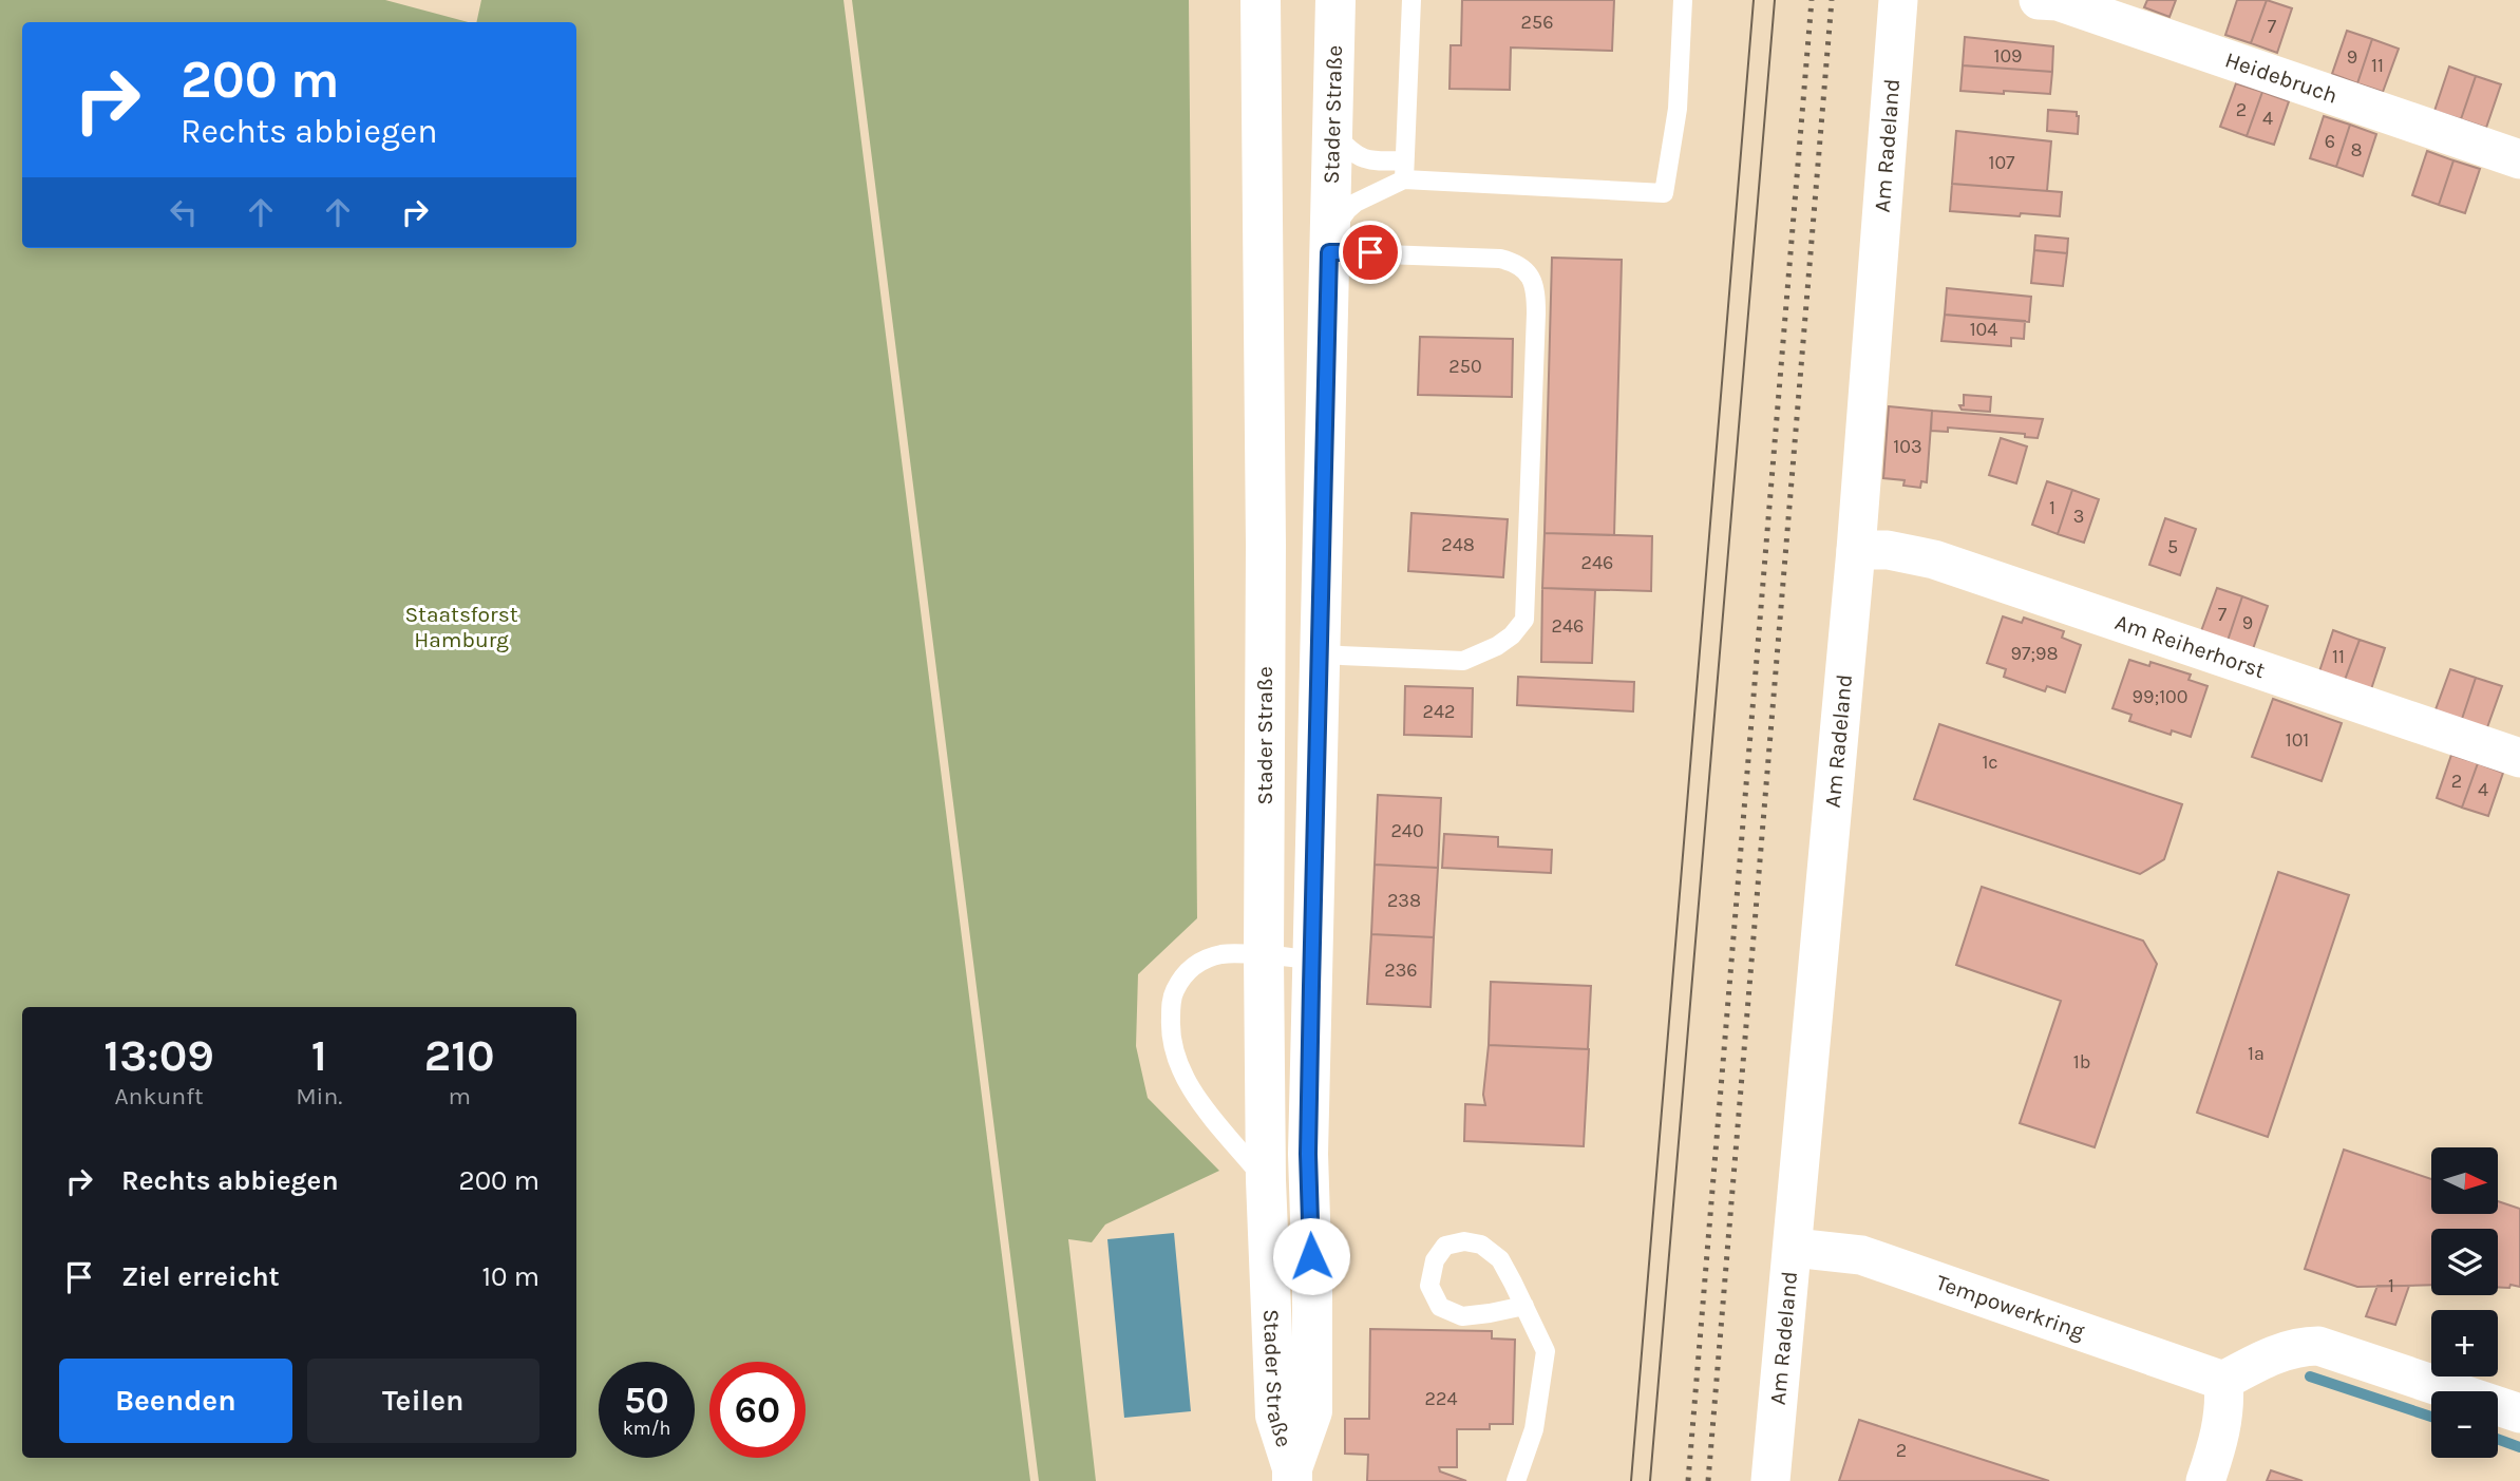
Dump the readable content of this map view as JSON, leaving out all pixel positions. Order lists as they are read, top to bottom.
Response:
{
  "streets": {
    "main road": ["Stader Straße"],
    "street": [
      "Heidebruch",
      "Am Radeland",
      "Am Reiherhorst",
      "Tempowerkring"
    ]
  },
  "crossings": [
    ["Am Radeland", "Am Reiherhorst"],
    ["Am Radeland", "Tempowerkring"]
  ],
  "parks": ["Staatsforst Hamburg"],
  "house_numbers": [
    "256",
    "7",
    "109",
    "9",
    "11",
    "2",
    "4",
    "6",
    "8",
    "107",
    "104",
    "250",
    "103",
    "1",
    "3",
    "248",
    "5",
    "246",
    "7",
    "9",
    "246",
    "97;98",
    "11",
    "99;100",
    "242",
    "101",
    "1c",
    "2",
    "4",
    "240",
    "238",
    "236",
    "1a",
    "1b",
    "1",
    "224",
    "2"
  ],
  "north": "right",
  "page": {
    "turn": ["200 m", "Rechts abbiegen"],
    "eta": [
      "13:09",
      "Ankunft",
      "1",
      "Min.",
      "210",
      "m"
    ],
    "list": [
      {
        "name": "Rechts abbiegen",
        "value": "200 m"
      },
      {
        "name": "Ziel erreicht",
        "value": "10 m"
      }
    ],
    "map_buttons": ["+", "−"],
    "buttons": ["Beenden", "Teilen"],
    "speed": "50 km/h",
    "limit": "60"
  }
}
